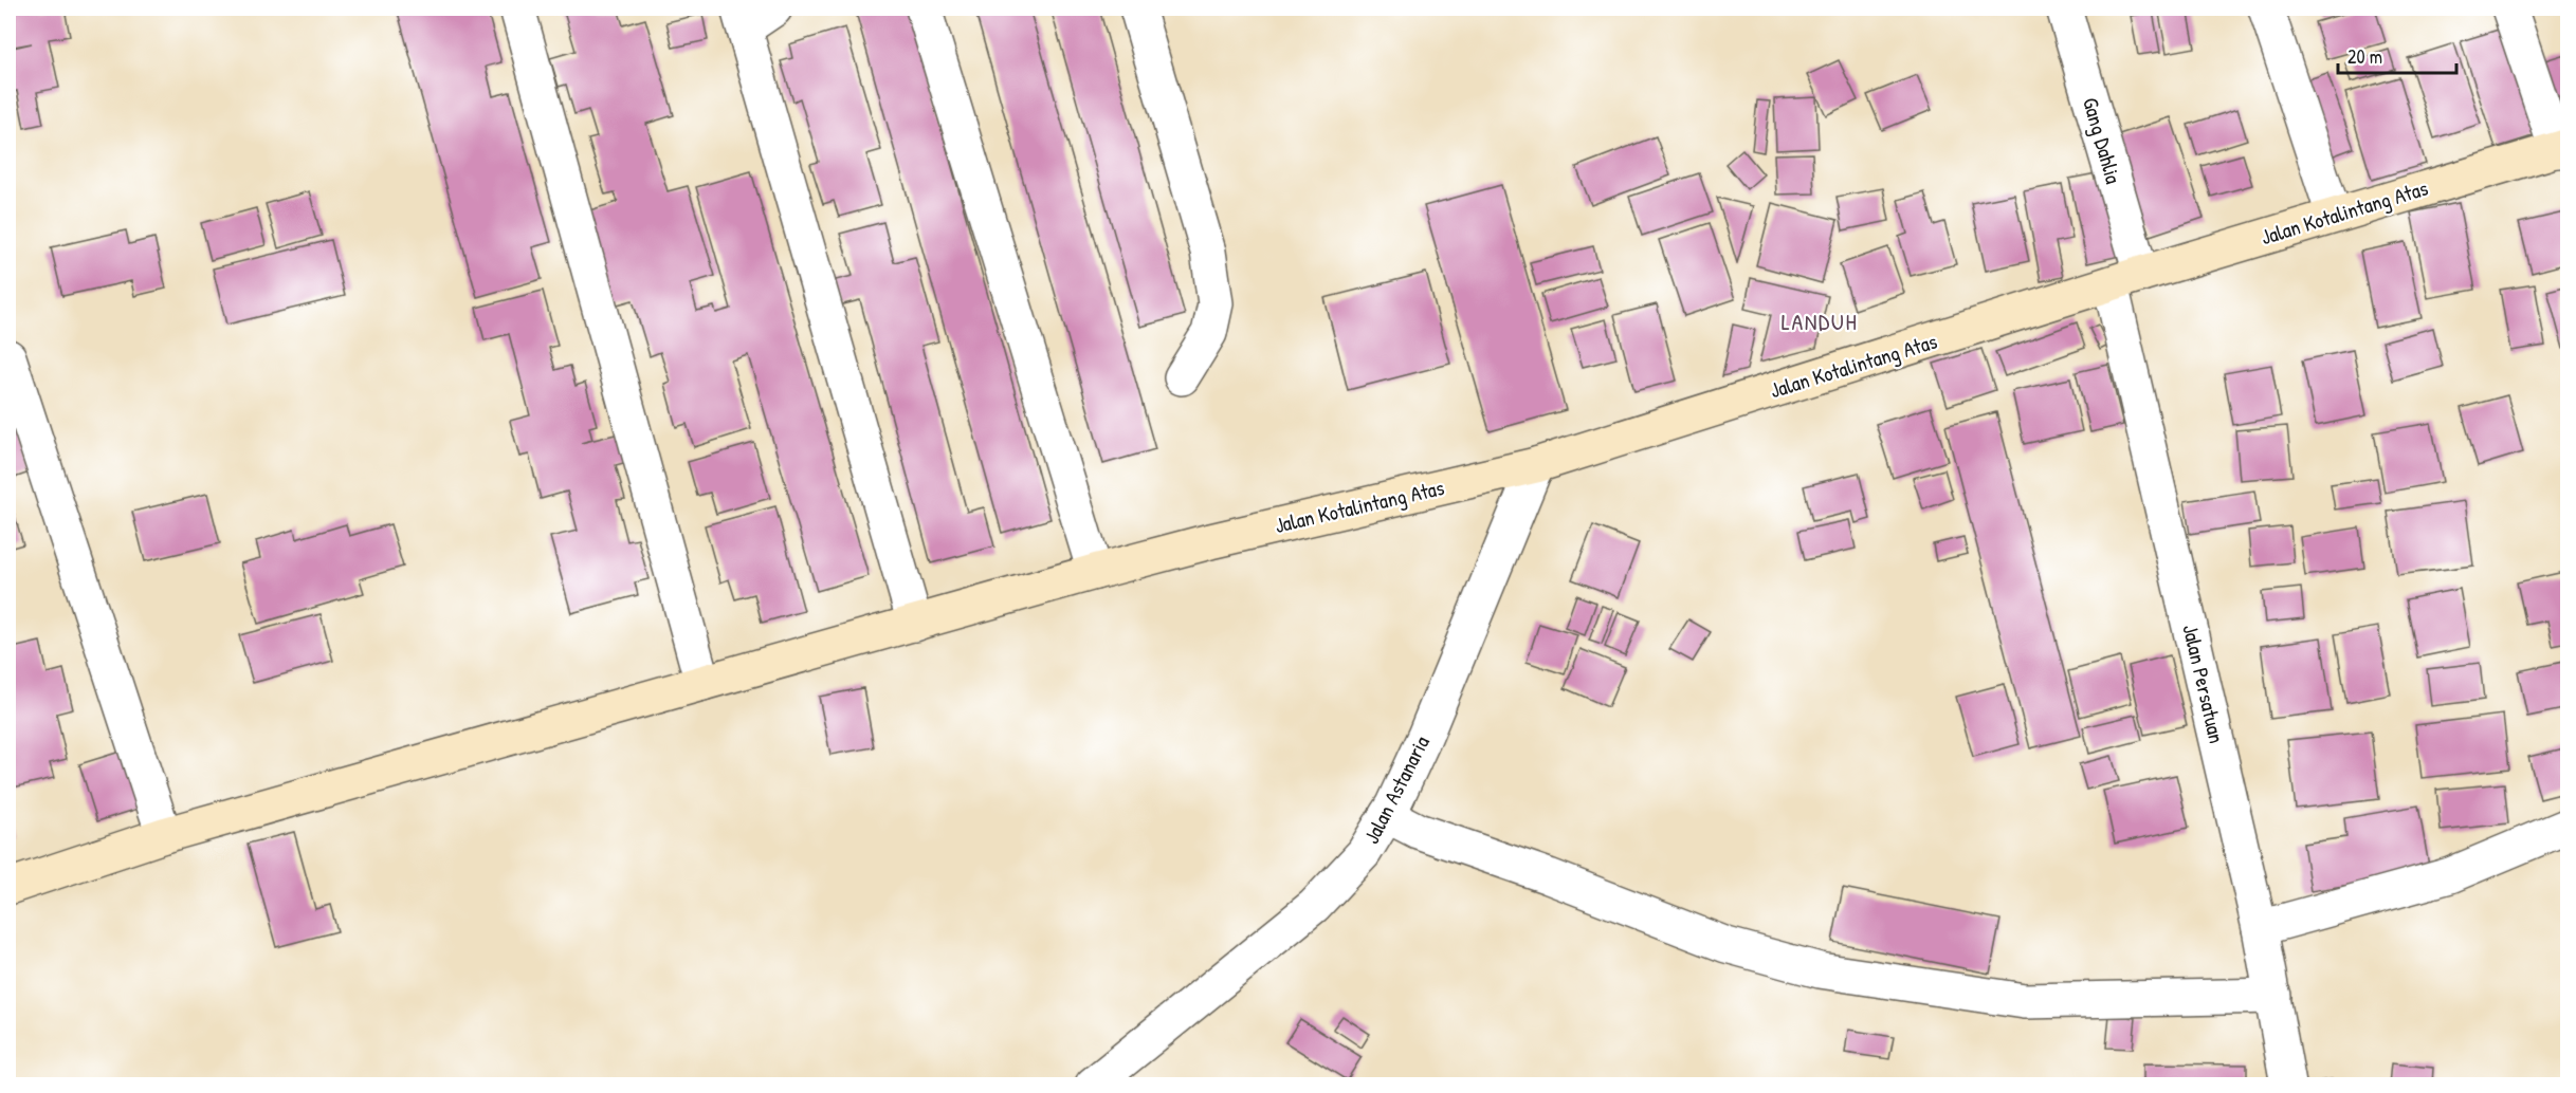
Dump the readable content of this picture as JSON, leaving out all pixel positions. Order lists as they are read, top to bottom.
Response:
{
  "streets": {
    "street": [
      "Gang Dahlia",
      "Jalan Kotalintang Atas",
      "Jalan Persatuan",
      "Jalan Astanaria"
    ]
  },
  "crossings": [
    ["Gang Dahlia", "Jalan Kotalintang Atas"],
    ["Gang Dahlia", "Jalan Persatuan"],
    ["Jalan Kotalintang Atas", "Jalan Persatuan"],
    ["Jalan Kotalintang Atas", "Jalan Astanaria"]
  ],
  "districts": ["LANDUH"],
  "scale_bar": "20 m"
}
